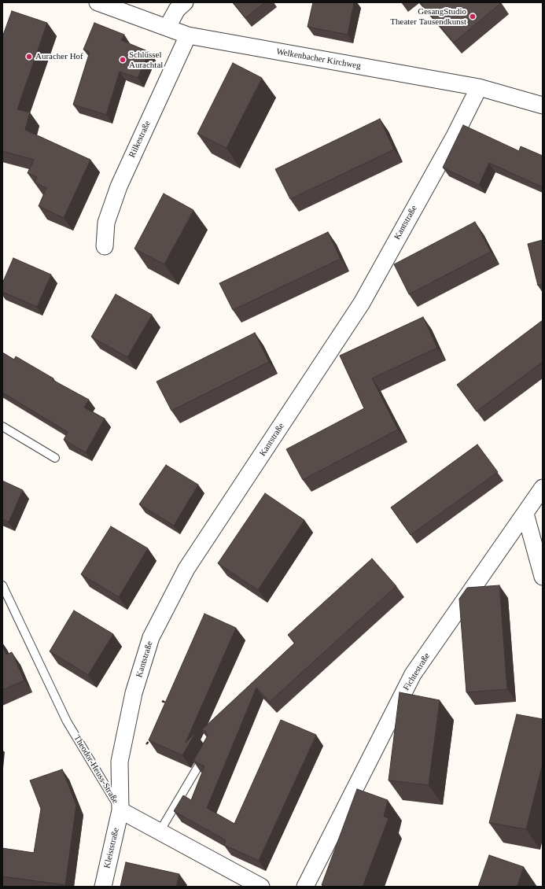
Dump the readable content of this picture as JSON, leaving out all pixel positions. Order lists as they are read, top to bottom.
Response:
{
  "streets": {
    "street": [
      "Welkenbacher Kirchweg",
      "Rilkestraße",
      "Kantstraße",
      "Fichtestraße",
      "Theodor-Heuss-Straße",
      "Kleiststraße"
    ]
  },
  "crossings": [
    ["Welkenbacher Kirchweg", "Rilkestraße"],
    ["Welkenbacher Kirchweg", "Kantstraße"],
    ["Kantstraße", "Theodor-Heuss-Straße"],
    ["Kantstraße", "Kleiststraße"],
    ["Theodor-Heuss-Straße", "Kleiststraße"]
  ],
  "places": ["GesangStudio Theater Tausendkunst", "Auracher Hof", "Schlüssel Aurachtal"]
}
